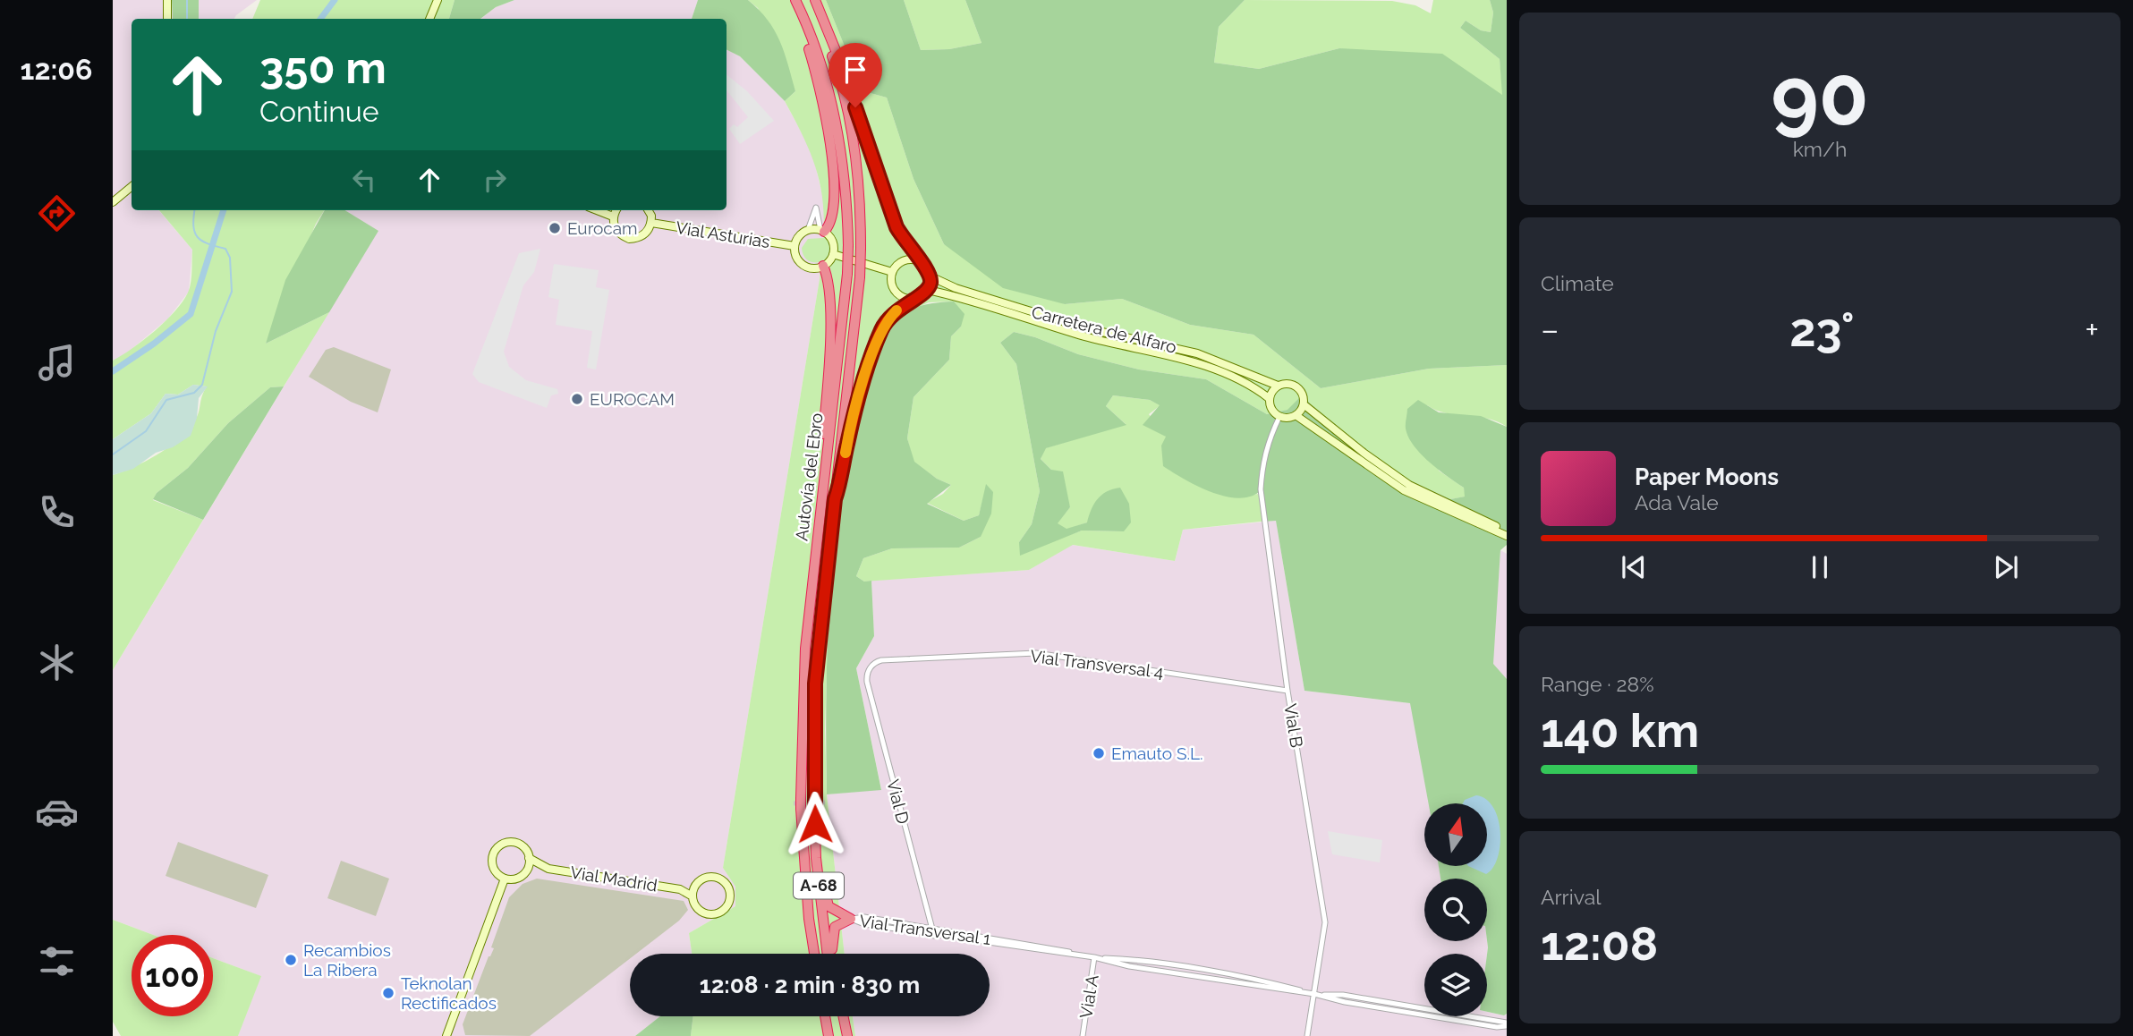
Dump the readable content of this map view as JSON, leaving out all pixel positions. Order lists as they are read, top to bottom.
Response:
{
  "streets": {
    "highway": ["Autovía del Ebro", "A-68"],
    "main road": ["Vial Asturias", "Carretera de Alfaro", "Vial Madrid"],
    "street": [
      "Vial Transversal 4",
      "Vial B",
      "Vial D",
      "Vial Transversal 1",
      "Vial A"
    ]
  },
  "crossings": [
    ["Carretera de Alfaro", "Vial B"],
    ["Vial Transversal 4", "Vial B"],
    ["Vial Transversal 4", "Vial D"],
    ["Vial B", "Vial Transversal 1"],
    ["Vial D", "Vial Transversal 1"],
    ["Vial Transversal 1", "Vial A"]
  ],
  "places": [
    "Eurocam",
    "EUROCAM",
    "Emauto S.L.",
    "Recambios La Ribera",
    "Teknolan Rectificados"
  ],
  "north": "top",
  "page": {
    "tabs": "12:06",
    "tile": [
      ["90", "km/h"],
      "Climate",
      ["Range · 28%", "140 km"],
      ["Arrival", "12:08"]
    ],
    "turn": ["350 m", "Continue"],
    "heat": ["−", "23°", "+"],
    "song": ["Paper Moons", "Ada Vale"],
    "limit": "100",
    "trip": "12:08 · 2 min · 830 m"
  }
}
